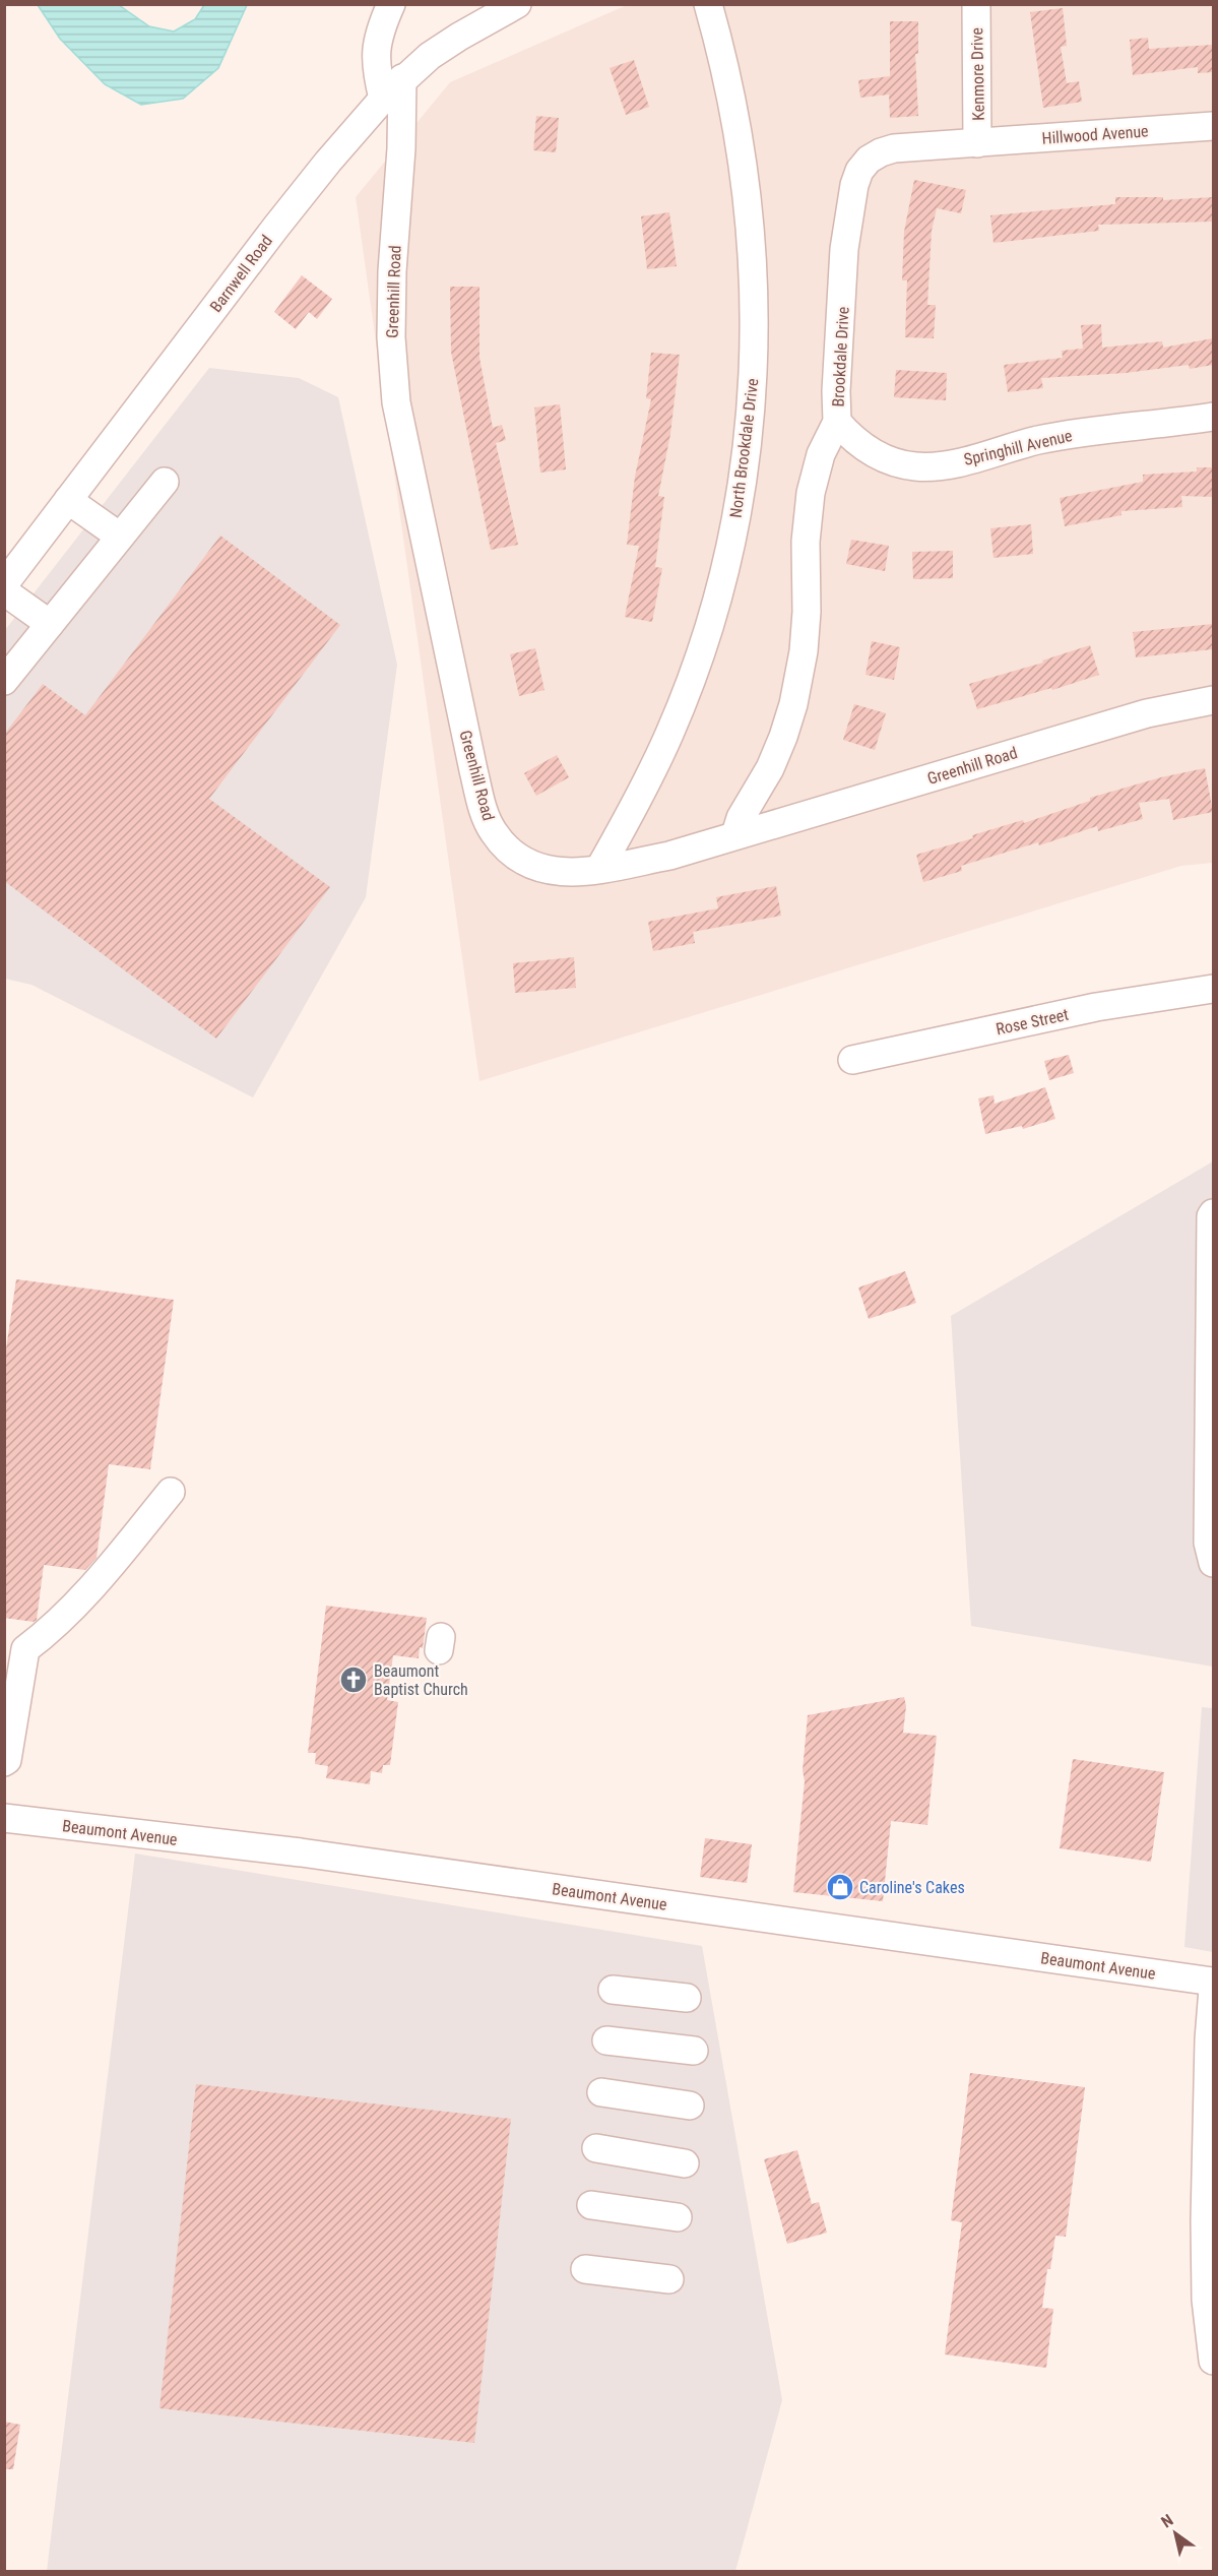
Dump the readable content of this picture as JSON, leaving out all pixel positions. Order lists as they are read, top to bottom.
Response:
{
  "streets": {
    "street": [
      "Kenmore Drive",
      "Hillwood Avenue",
      "Barnwell Road",
      "Greenhill Road",
      "Brookdale Drive",
      "Springhill Avenue",
      "North Brookdale Drive",
      "Rose Street",
      "Beaumont Avenue"
    ]
  },
  "crossings": [
    ["Kenmore Drive", "Hillwood Avenue"],
    ["Kenmore Drive", "Brookdale Drive"],
    ["Hillwood Avenue", "Brookdale Drive"],
    ["Barnwell Road", "Greenhill Road"],
    ["Greenhill Road", "Brookdale Drive"],
    ["Greenhill Road", "North Brookdale Drive"],
    ["Brookdale Drive", "Springhill Avenue"]
  ],
  "places": {
    "church": ["Beaumont Baptist Church"],
    "shop": ["Caroline's Cakes"]
  },
  "north": "top left"
}
